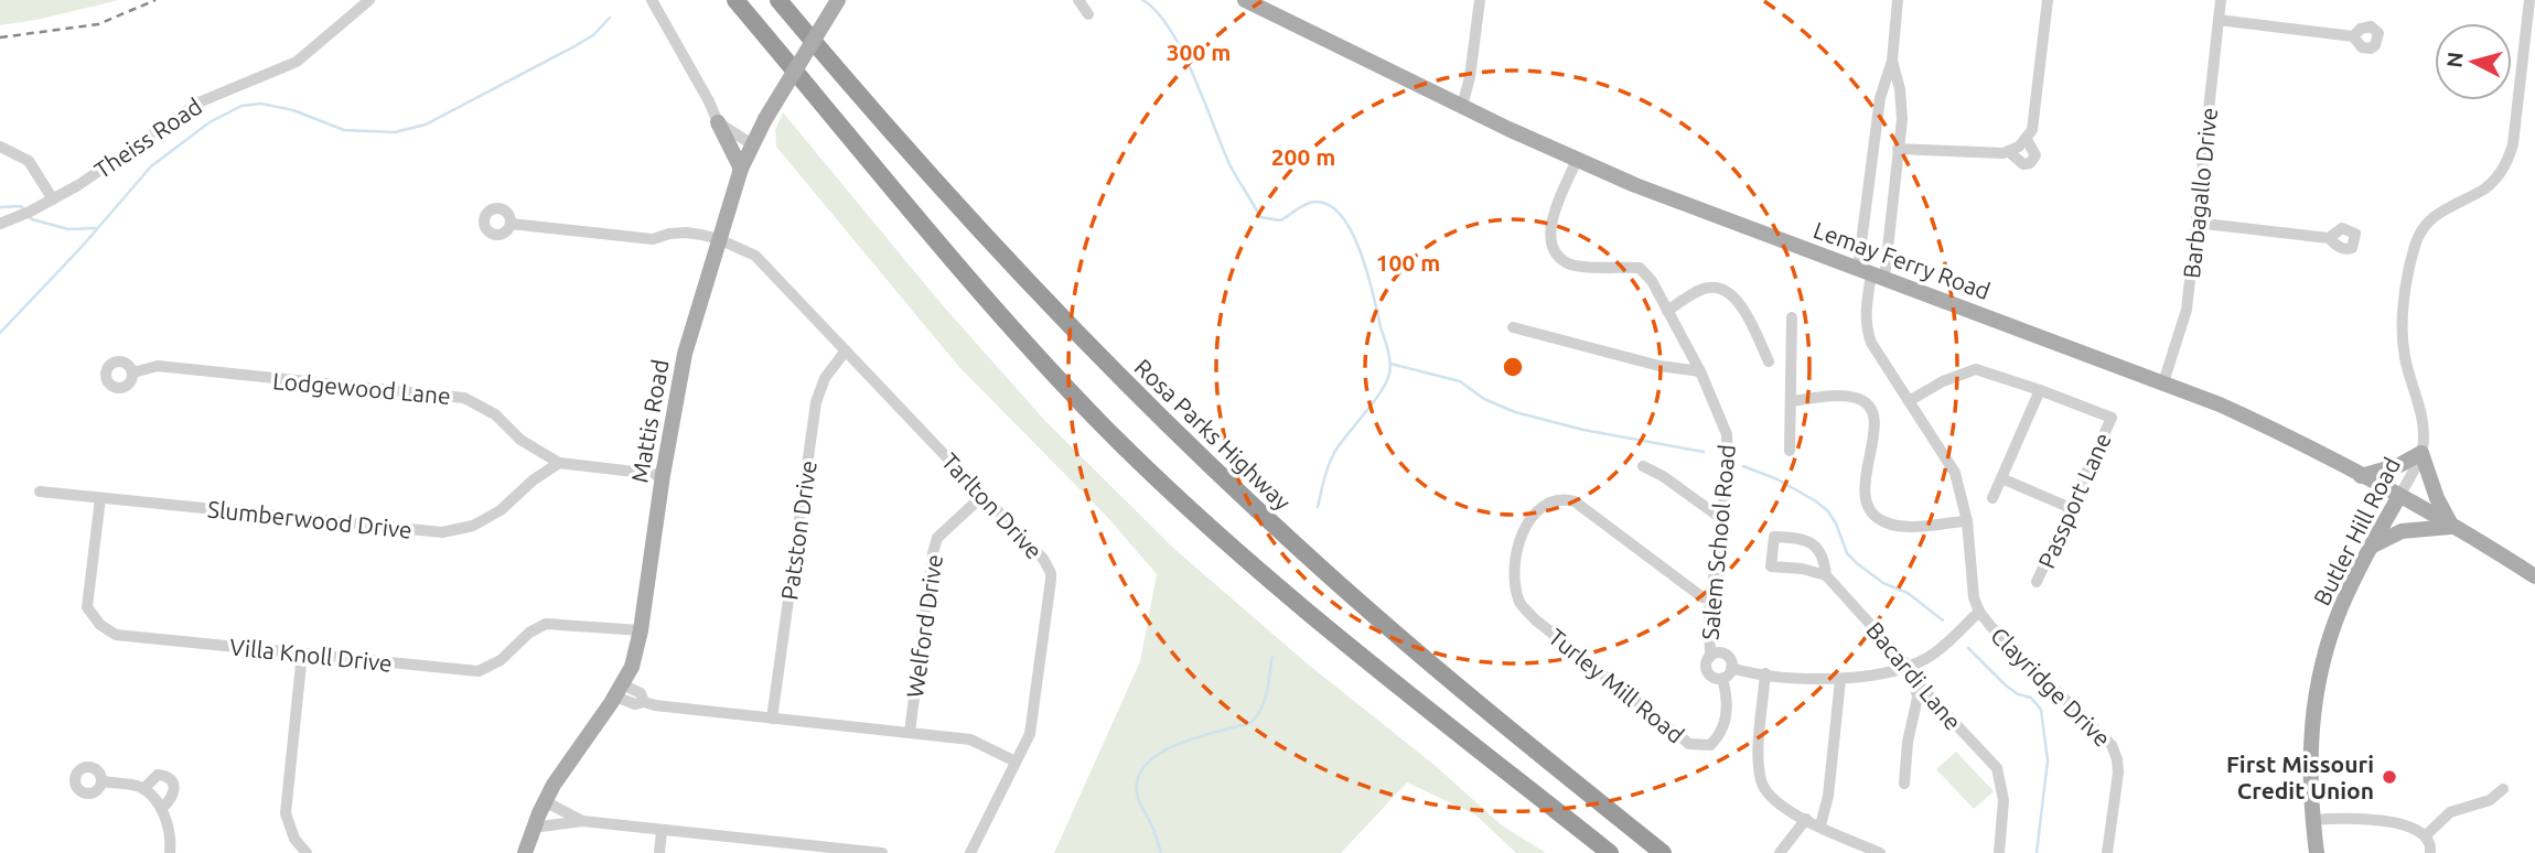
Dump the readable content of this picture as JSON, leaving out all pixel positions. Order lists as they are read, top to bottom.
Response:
{
  "streets": {
    "highway": ["Rosa Parks Highway"],
    "main road": ["Lemay Ferry Road", "Mattis Road", "Butler Hill Road"],
    "street": [
      "Theiss Road",
      "Barbagallo Drive",
      "Lodgewood Lane",
      "Passport Lane",
      "Tarlton Drive",
      "Slumberwood Drive",
      "Patston Drive",
      "Salem School Road",
      "Welford Drive",
      "Villa Knoll Drive",
      "Bacardi Lane",
      "Turley Mill Road",
      "Clayridge Drive"
    ]
  },
  "crossings": [
    ["Barbagallo Drive", "Lemay Ferry Road"],
    ["Lemay Ferry Road", "Butler Hill Road"],
    ["Lemay Ferry Road", "Salem School Road"],
    ["Lemay Ferry Road", "Clayridge Drive"],
    ["Lodgewood Lane", "Mattis Road"],
    ["Lodgewood Lane", "Slumberwood Drive"],
    ["Mattis Road", "Tarlton Drive"],
    ["Mattis Road", "Villa Knoll Drive"],
    ["Tarlton Drive", "Patston Drive"],
    ["Tarlton Drive", "Welford Drive"],
    ["Slumberwood Drive", "Villa Knoll Drive"],
    ["Salem School Road", "Turley Mill Road"]
  ],
  "places": ["First Missouri Credit Union"],
  "north": "left",
  "rings": ["300 m", "200 m", "100 m"]
}
